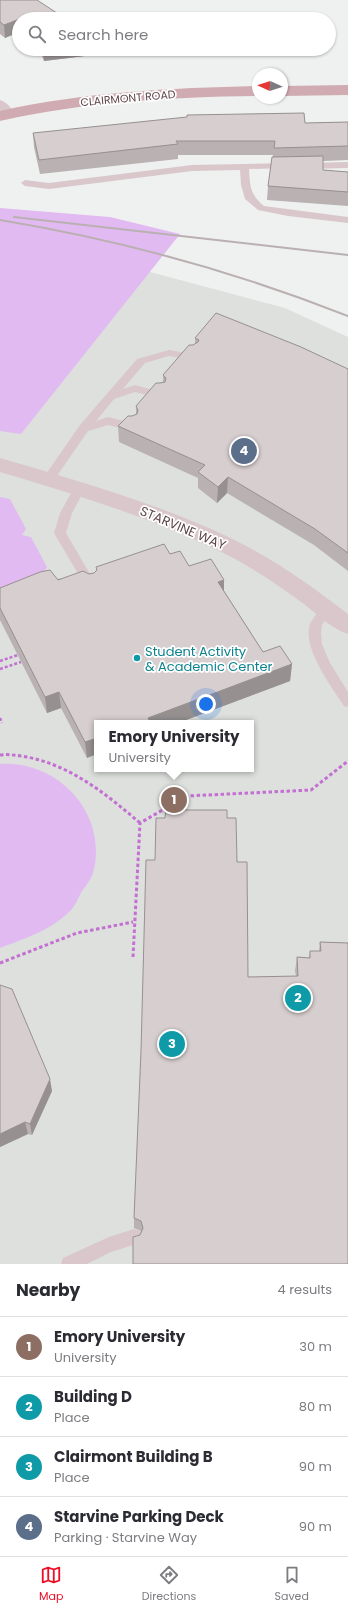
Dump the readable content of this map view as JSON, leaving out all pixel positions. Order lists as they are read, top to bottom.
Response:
{
  "streets": {
    "main road": ["CLAIRMONT ROAD"],
    "street": ["STARVINE WAY"]
  },
  "places": ["Student Activity & Academic Center"],
  "north": "left",
  "page": {
    "search": "Search here",
    "pins": [
      "4",
      "1",
      "2",
      "3"
    ],
    "popup": ["Emory University", "University"],
    "heading": ["Nearby", "4 results"],
    "list": [
      {
        "mark": "1",
        "name": "Emory University",
        "note": "University",
        "value": "30 m"
      },
      {
        "mark": "2",
        "name": "Building D",
        "note": "Place",
        "value": "80 m"
      },
      {
        "mark": "3",
        "name": "Clairmont Building B",
        "note": "Place",
        "value": "90 m"
      },
      {
        "mark": "4",
        "name": "Starvine Parking Deck",
        "note": "Parking · Starvine Way",
        "value": "90 m"
      }
    ],
    "nav": ["Map", "Directions", "Saved"]
  }
}
